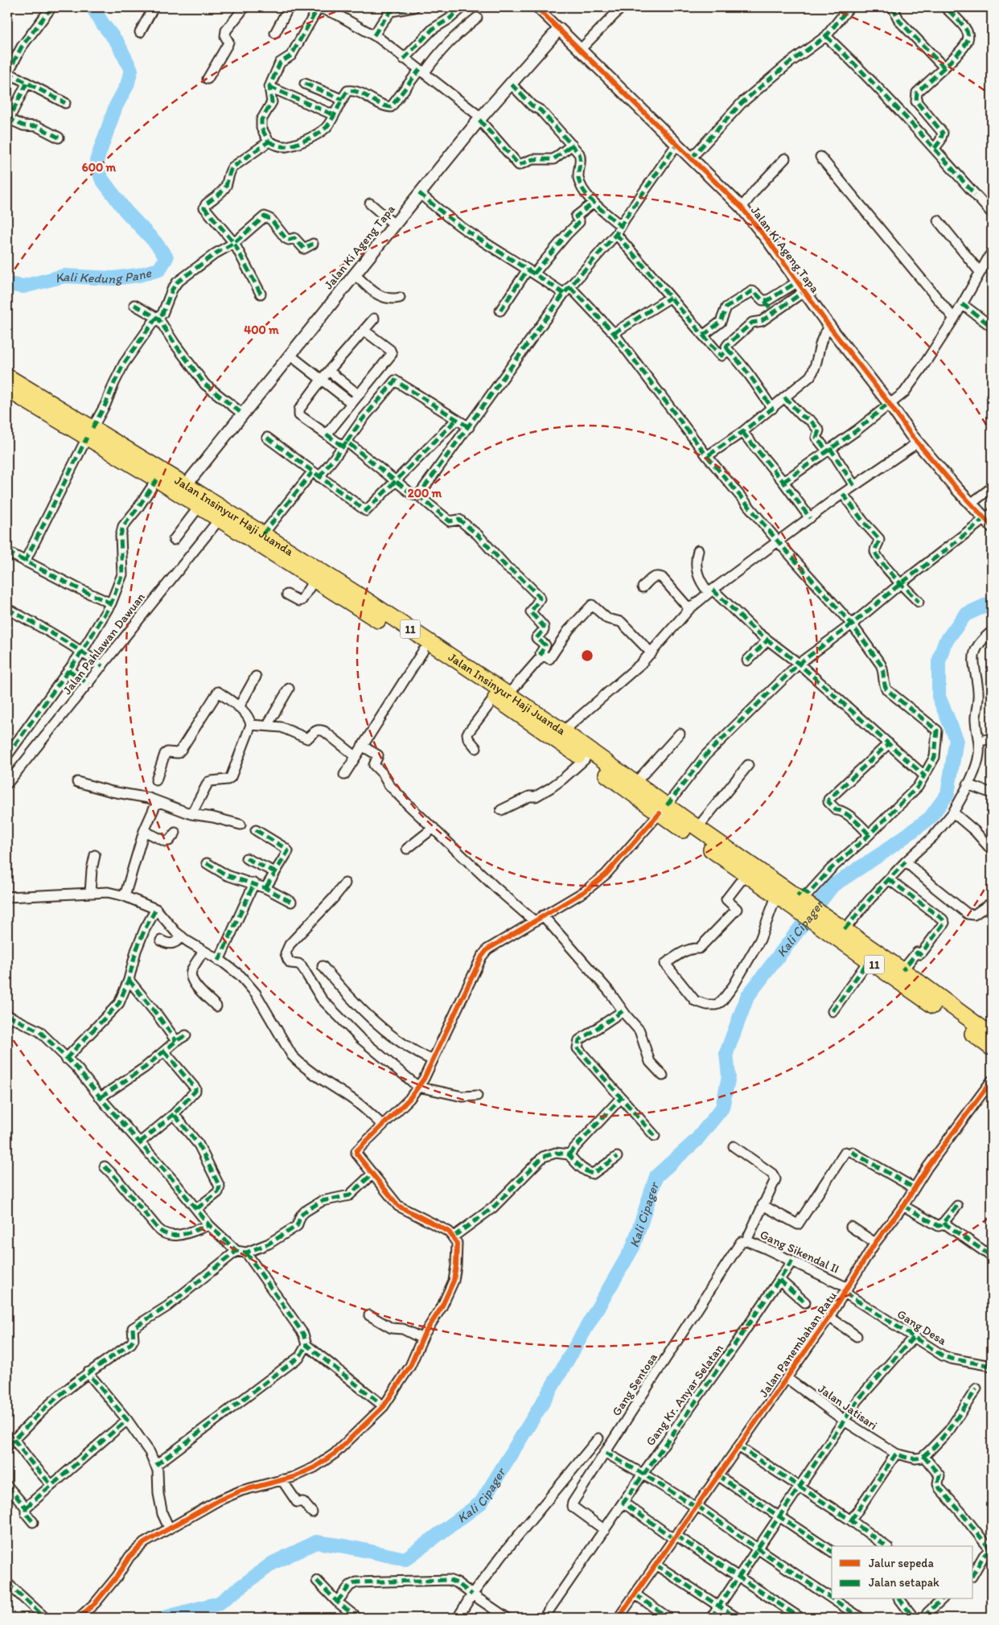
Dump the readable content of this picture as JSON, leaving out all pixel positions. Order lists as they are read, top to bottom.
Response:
{
  "streets": {
    "highway": ["Jalan Insinyur Haji Juanda", "11"],
    "street": [
      "Jalan Ki Ageng Tapa",
      "Jalan Pahlawan Dawuan",
      "Gang Sikendal II",
      "Gang Desa",
      "Jalan Panembahan Ratu",
      "Gang Sentosa",
      "Gang Kr. Anyar Selatan",
      "Jalan Jatisari"
    ]
  },
  "crossings": [
    ["Jalan Ki Ageng Tapa", "Jalan Insinyur Haji Juanda"],
    ["Jalan Insinyur Haji Juanda", "Jalan Pahlawan Dawuan"],
    ["Gang Sikendal II", "Gang Desa"],
    ["Gang Sikendal II", "Jalan Panembahan Ratu"],
    ["Gang Sikendal II", "Gang Sentosa"],
    ["Gang Sikendal II", "Gang Kr. Anyar Selatan"],
    ["Gang Desa", "Jalan Panembahan Ratu"],
    ["Jalan Panembahan Ratu", "Jalan Jatisari"],
    ["Gang Sentosa", "Gang Kr. Anyar Selatan"]
  ],
  "water": ["Kali Kedung Pane", "Kali Cipager"],
  "legend": ["Jalur sepeda", "Jalan setapak"],
  "rings": ["600 m", "400 m", "200 m"]
}
